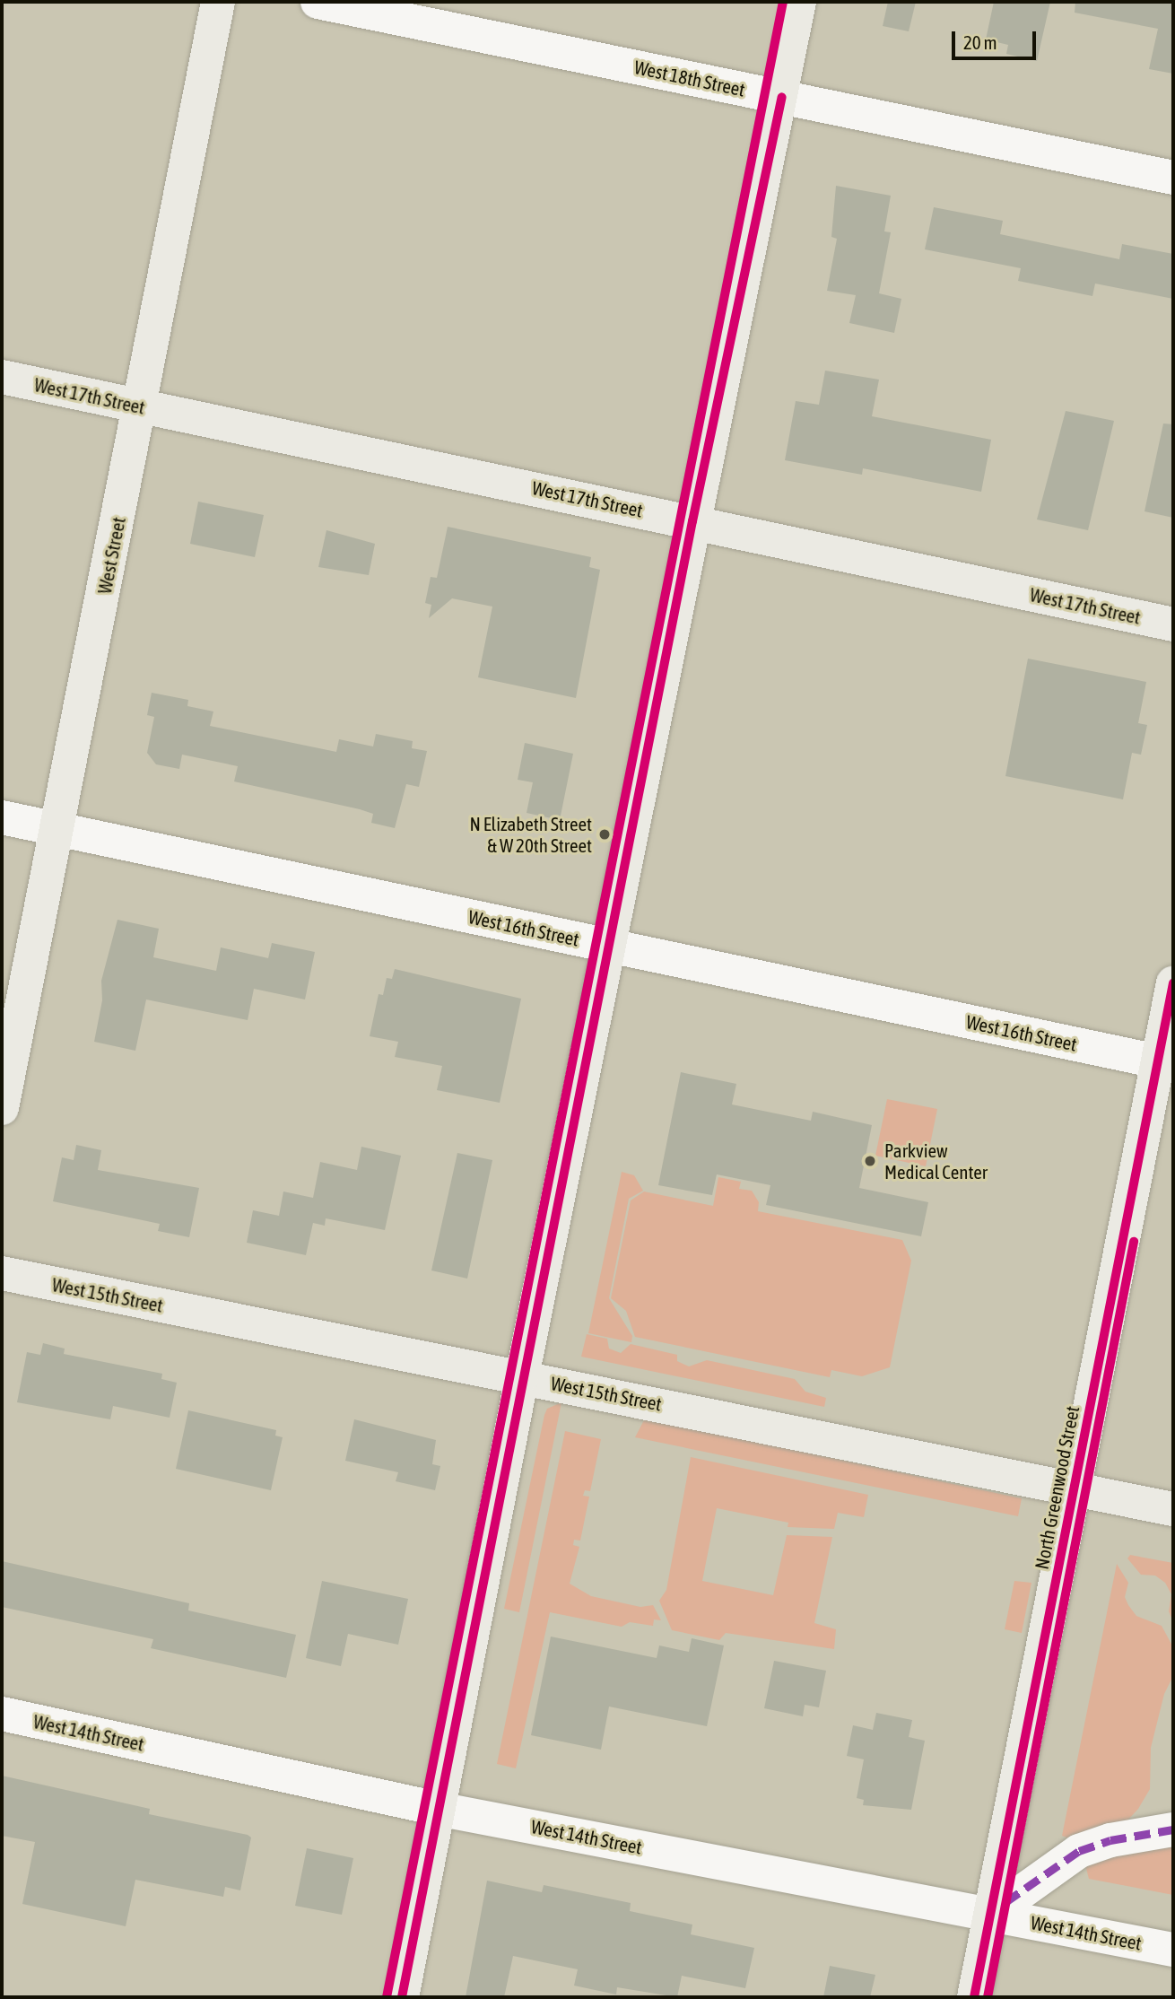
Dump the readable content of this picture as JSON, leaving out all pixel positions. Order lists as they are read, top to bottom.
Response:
{
  "streets": {
    "street": [
      "West 18th Street",
      "West 17th Street",
      "West Street",
      "West 16th Street",
      "West 15th Street",
      "North Greenwood Street",
      "West 14th Street"
    ]
  },
  "crossings": [
    ["West 17th Street", "West Street"],
    ["West Street", "West 16th Street"],
    ["West 16th Street", "North Greenwood Street"],
    ["West 15th Street", "North Greenwood Street"],
    ["North Greenwood Street", "West 14th Street"]
  ],
  "places": ["N Elizabeth Street & W 20th Street", "Parkview Medical Center"],
  "scale_bar": "20 m"
}
